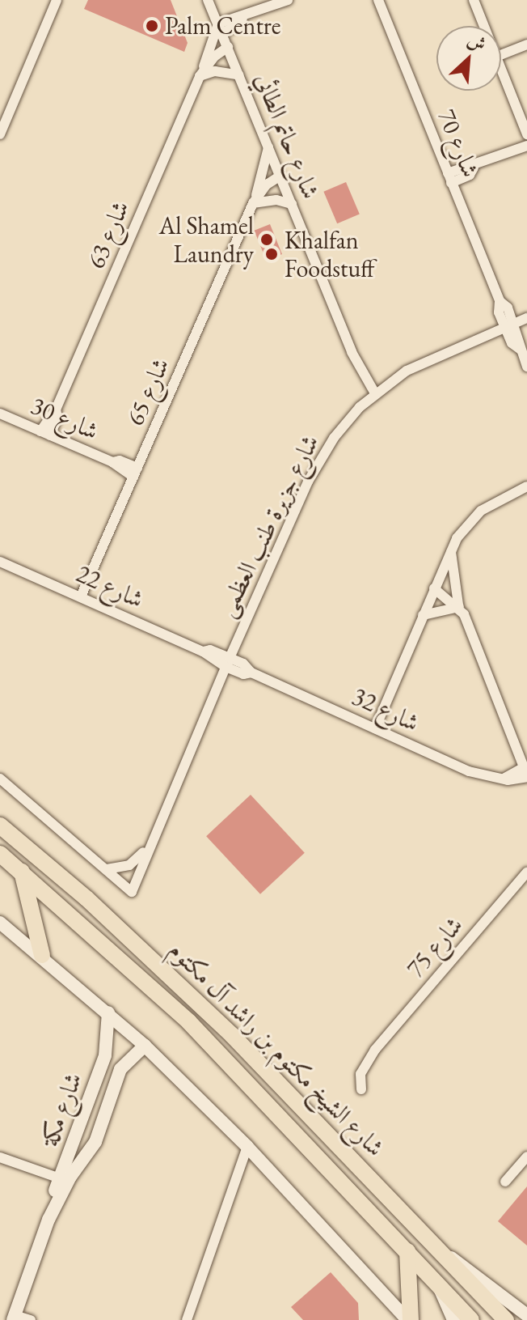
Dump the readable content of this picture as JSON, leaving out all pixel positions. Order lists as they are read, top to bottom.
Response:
{
  "streets": {
    "main road": ["شارع الشيخ مكتوم بن راشد آل مكتوم"],
    "street": [
      "شارع حاتم الطائي",
      "شارع 70",
      "شارع 63",
      "شارع 65",
      "شارع 30",
      "شارع جزيرة طنب العظمى",
      "شارع 22",
      "شارع 32",
      "شارع 75",
      "شارع مكة"
    ]
  },
  "crossings": [
    ["شارع حاتم الطائي", "شارع 63"],
    ["شارع حاتم الطائي", "شارع 65"],
    ["شارع حاتم الطائي", "شارع جزيرة طنب العظمى"],
    ["شارع 70", "شارع جزيرة طنب العظمى"],
    ["شارع 63", "شارع 30"],
    ["شارع 65", "شارع 30"],
    ["شارع 65", "شارع 22"],
    ["شارع جزيرة طنب العظمى", "شارع 22"],
    ["شارع جزيرة طنب العظمى", "شارع 32"],
    ["شارع 22", "شارع 32"]
  ],
  "places": ["Palm Centre", "Al Shamel Laundry", "Khalfan Foodstuff"],
  "north": "top right"
}
